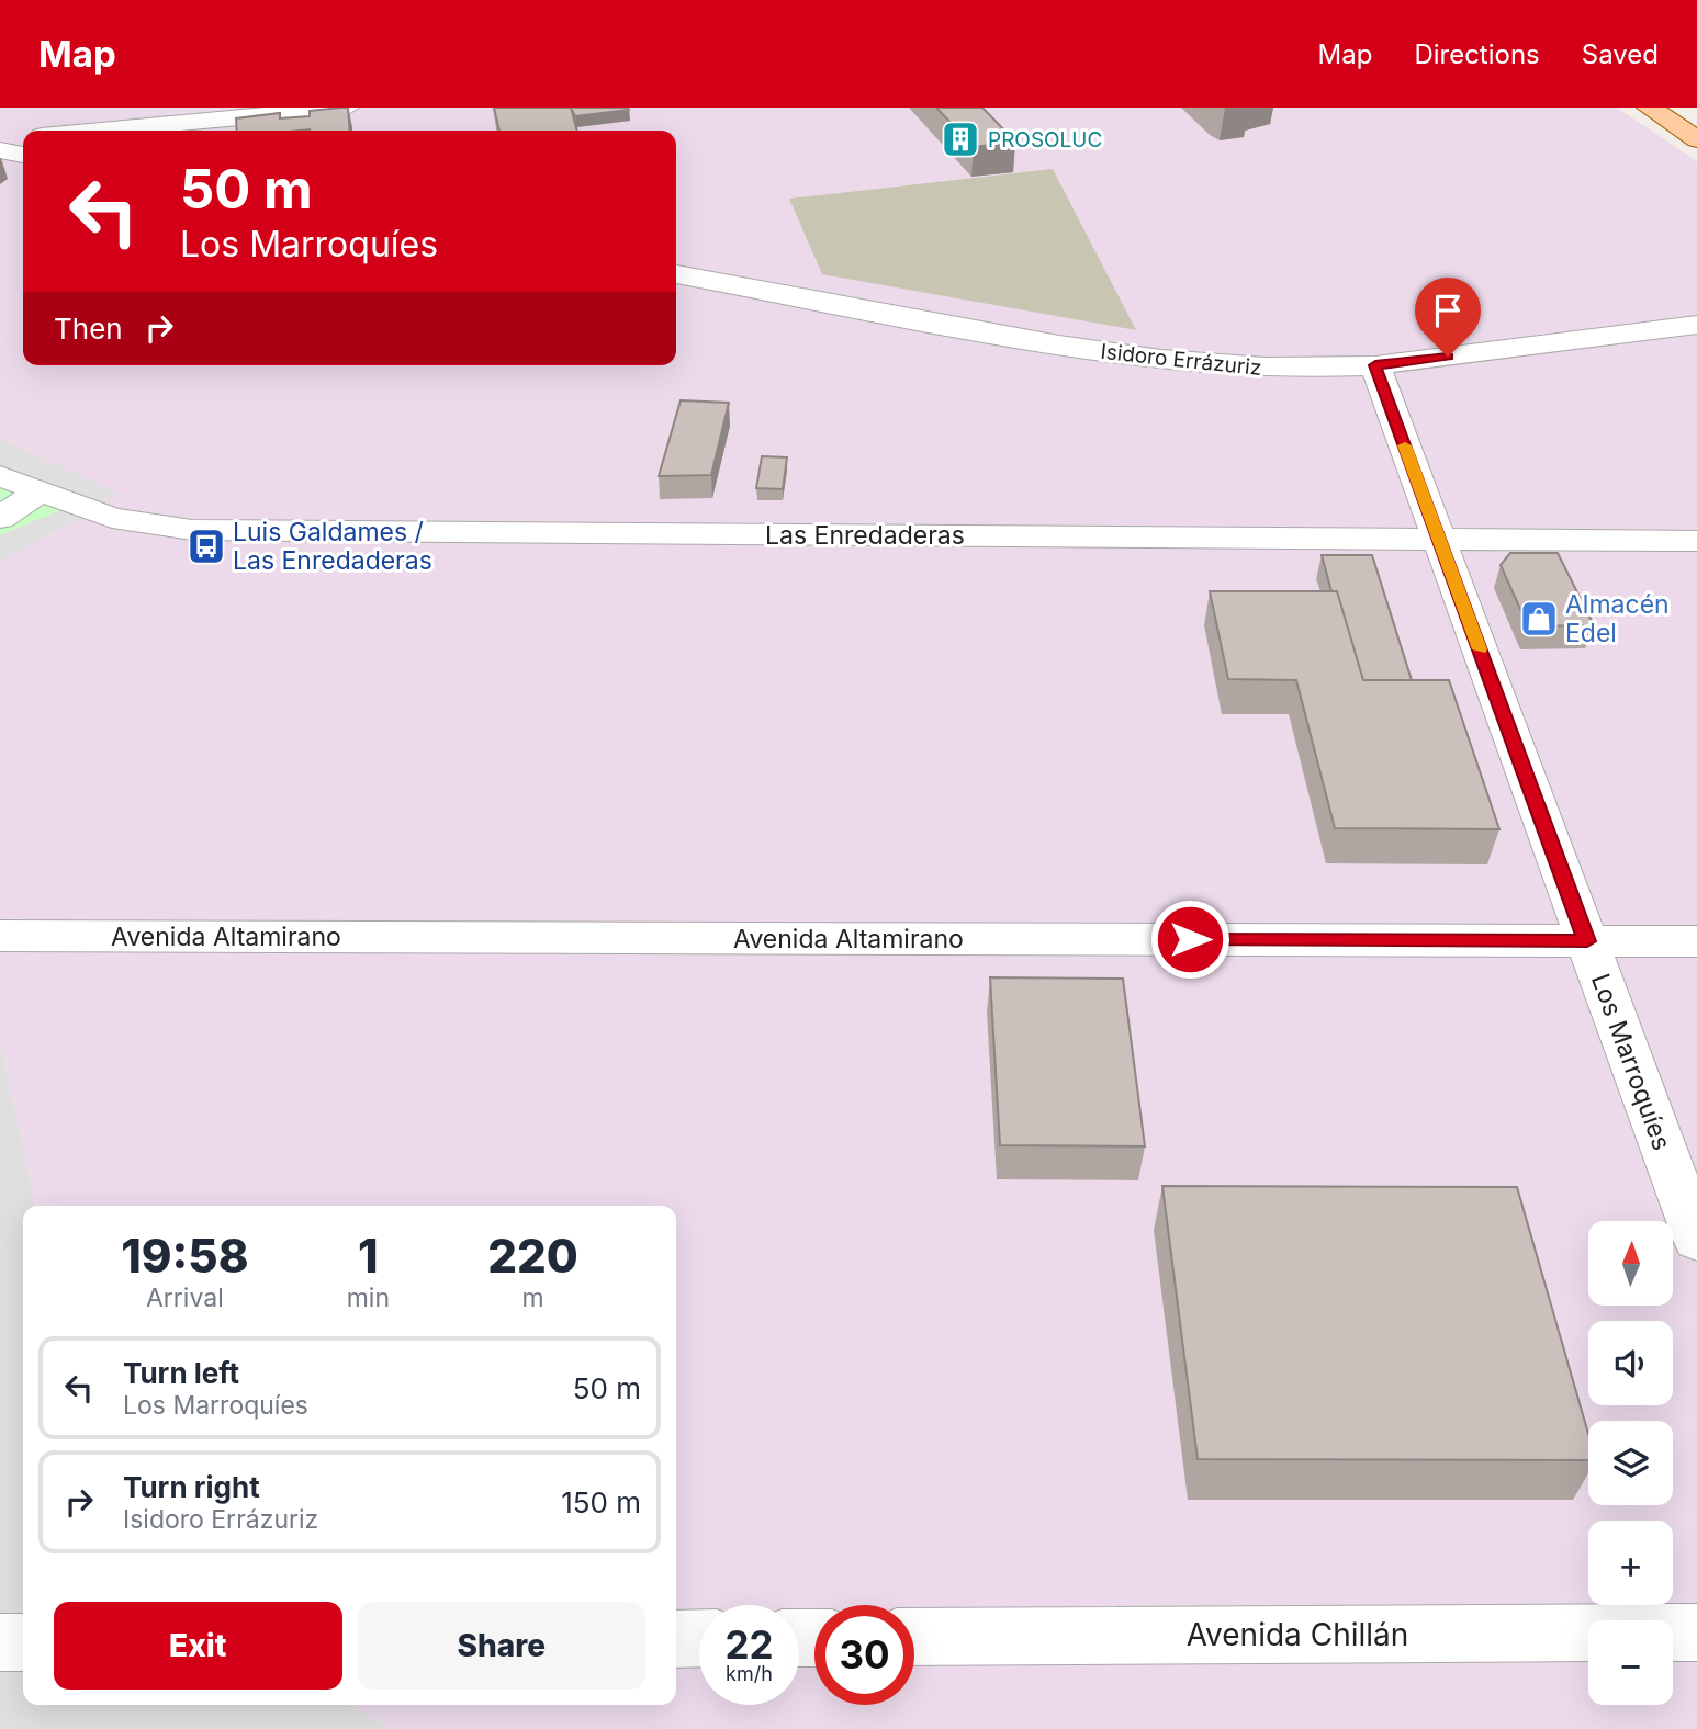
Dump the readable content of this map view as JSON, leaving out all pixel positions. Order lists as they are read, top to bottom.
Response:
{
  "streets": {
    "street": [
      "Isidoro Errázuriz",
      "Las Enredaderas",
      "Avenida Altamirano",
      "Los Marroquíes",
      "Avenida Chillán"
    ]
  },
  "crossings": [
    ["Isidoro Errázuriz", "Los Marroquíes"],
    ["Las Enredaderas", "Los Marroquíes"],
    ["Avenida Altamirano", "Los Marroquíes"]
  ],
  "places": {
    "building": ["PROSOLUC"],
    "bus stop": ["Luis Galdames / Las Enredaderas"],
    "shop": ["Almacén Edel"]
  },
  "north": "top",
  "page": {
    "header": "Map",
    "nav": ["Map", "Directions", "Saved"],
    "turn": ["50 m", "Los Marroquíes"],
    "then": "Then",
    "eta": [
      "19:58",
      "Arrival",
      "1",
      "min",
      "220",
      "m"
    ],
    "map_buttons": ["+", "−"],
    "list": [
      {
        "name": "Turn left",
        "note": "Los Marroquíes",
        "value": "50 m"
      },
      {
        "name": "Turn right",
        "note": "Isidoro Errázuriz",
        "value": "150 m"
      }
    ],
    "buttons": ["Exit", "Share"],
    "speed": "22 km/h",
    "limit": "30"
  }
}
